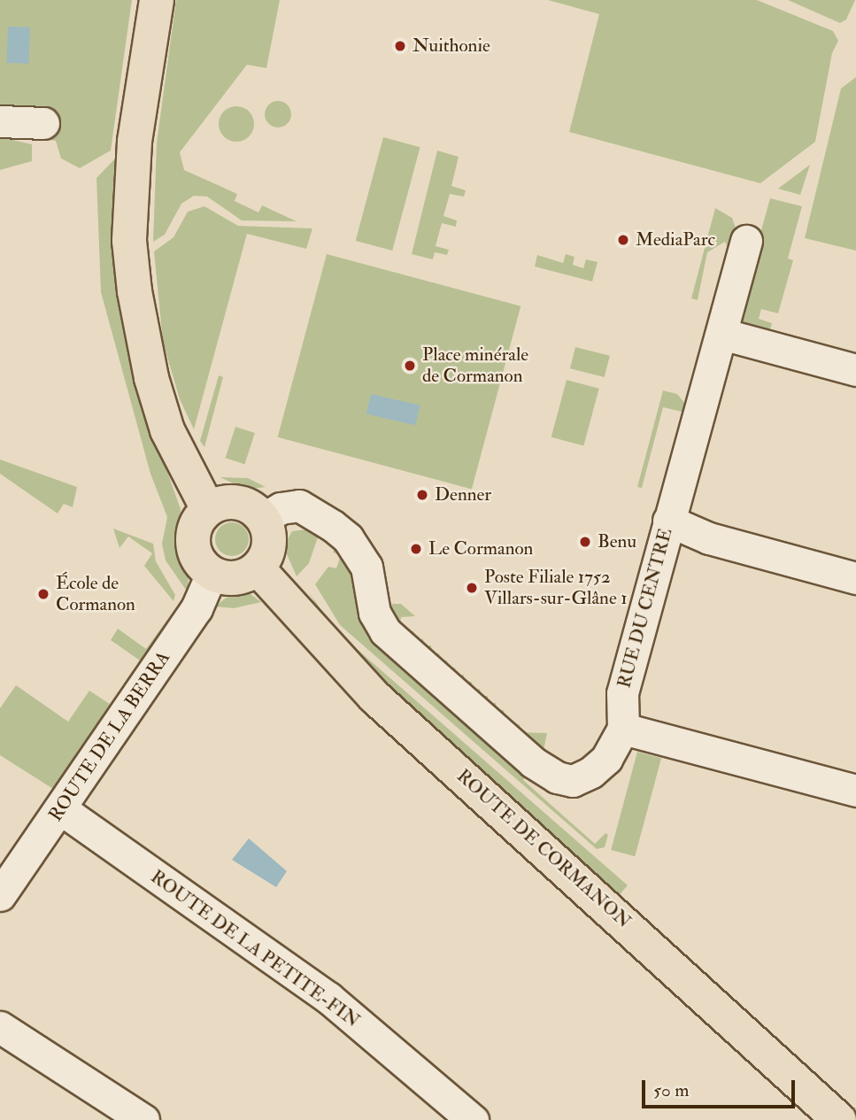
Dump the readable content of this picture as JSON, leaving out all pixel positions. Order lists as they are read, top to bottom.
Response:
{
  "streets": {
    "main road": ["ROUTE DE CORMANON"],
    "street": ["RUE DU CENTRE", "ROUTE DE LA BERRA", "ROUTE DE LA PETITE-FIN"]
  },
  "crossings": [
    ["ROUTE DE LA BERRA", "ROUTE DE CORMANON"],
    ["ROUTE DE LA BERRA", "ROUTE DE LA PETITE-FIN"]
  ],
  "places": [
    "Nuithonie",
    "MediaParc",
    "Place minérale de Cormanon",
    "Denner",
    "Benu",
    "Le Cormanon",
    "Poste Filiale 1752 Villars-sur-Glâne 1",
    "École de Cormanon"
  ],
  "scale_bar": "50 m"
}
